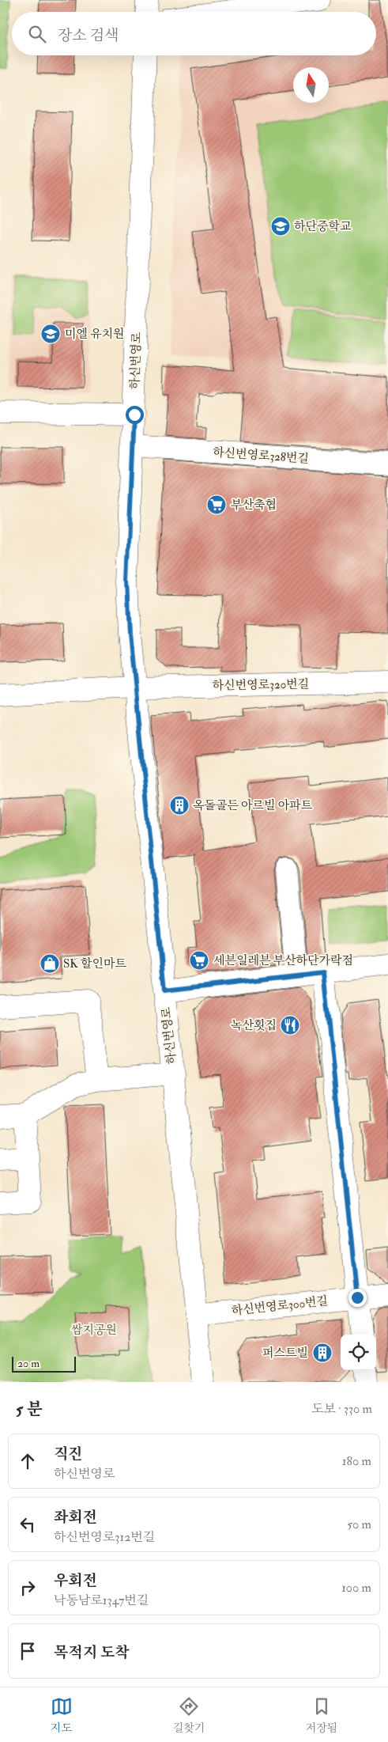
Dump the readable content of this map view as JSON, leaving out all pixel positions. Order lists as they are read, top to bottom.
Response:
{
  "streets": {
    "street": [
      "하신번영로",
      "하신번영로328번길",
      "하신번영로320번길",
      "하신번영로300번길"
    ]
  },
  "crossings": [
    ["하신번영로", "하신번영로328번길"],
    ["하신번영로", "하신번영로320번길"],
    ["하신번영로", "하신번영로300번길"]
  ],
  "parks": ["쌈지공원"],
  "places": {
    "school or university": ["하단중학교", "미엘 유치원"],
    "supermarket": ["부산축협", "세븐일레븐 부산하단가락점"],
    "building": ["옥돌골든 아르빌 아파트", "퍼스트빌"],
    "shop": ["SK 할인마트"],
    "restaurant": ["녹산횟집"]
  },
  "scale_bar": "20 m",
  "north": "top",
  "page": {
    "search": "장소 검색",
    "scale": "20 m",
    "heading": ["5 분", "도보 · 330 m"],
    "list": [
      ["직진", "하신번영로", "180 m"],
      ["좌회전", "하신번영로312번길", "50 m"],
      ["우회전", "낙동남로1347번길", "100 m"],
      "목적지 도착"
    ],
    "nav": ["지도", "길찾기", "저장됨"]
  }
}
